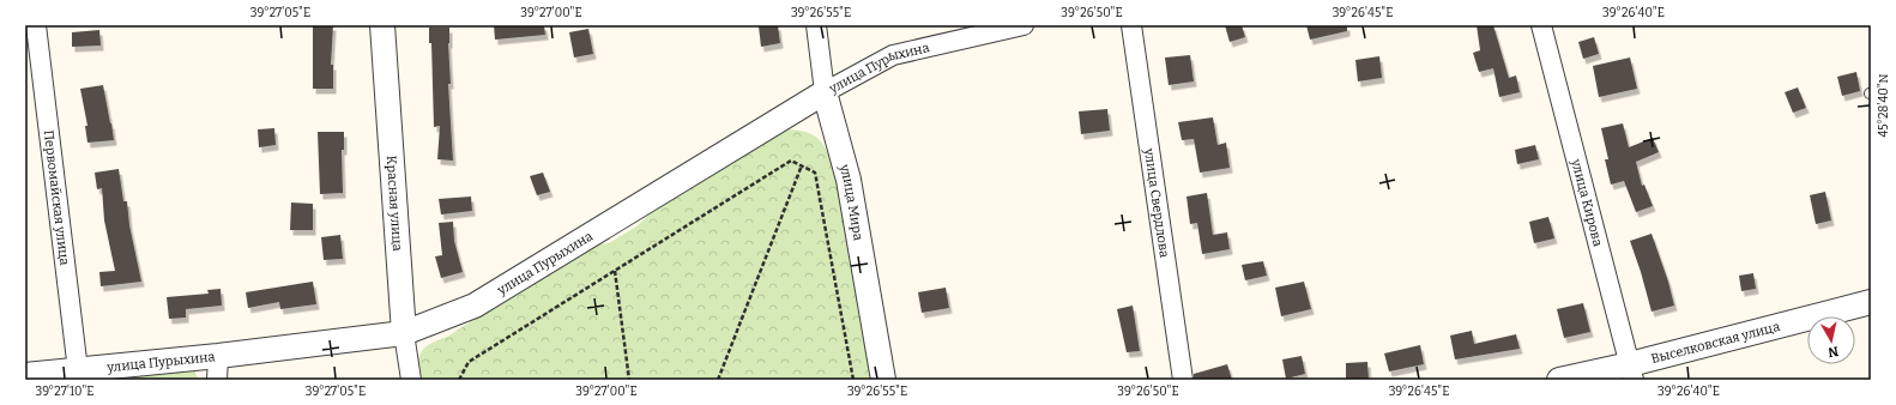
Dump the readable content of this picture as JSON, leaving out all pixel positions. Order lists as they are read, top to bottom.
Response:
{
  "streets": {
    "street": [
      "улица Пурыхина",
      "Первомайская улица",
      "Красная улица",
      "улица Мира",
      "улица Свердлова",
      "улица Кирова",
      "Выселковская улица"
    ]
  },
  "crossings": [
    ["улица Пурыхина", "Первомайская улица"],
    ["улица Пурыхина", "Красная улица"],
    ["улица Пурыхина", "улица Мира"],
    ["улица Кирова", "Выселковская улица"]
  ],
  "north": "bottom",
  "coordinates": [
    "39°27'05\"E",
    "39°27'00\"E",
    "39°26'55\"E",
    "39°26'50\"E",
    "39°26'45\"E",
    "39°26'40\"E",
    "45°28'40\"N",
    "39°27'10\"E"
  ]
}
